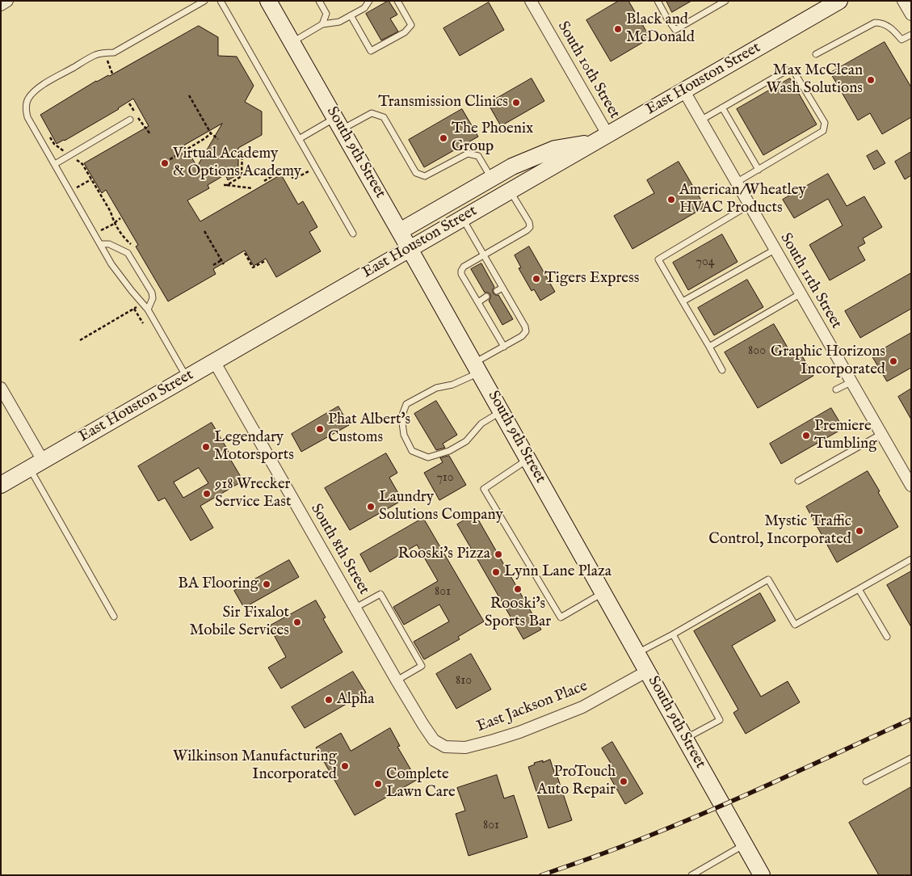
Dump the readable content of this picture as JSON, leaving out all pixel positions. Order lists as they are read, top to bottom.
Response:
{
  "streets": {
    "street": [
      "South 10th Street",
      "East Houston Street",
      "South 9th Street",
      "South 11th Street",
      "South 8th Street",
      "East Jackson Place"
    ]
  },
  "crossings": [
    ["South 10th Street", "East Houston Street"],
    ["East Houston Street", "South 9th Street"],
    ["East Houston Street", "South 11th Street"],
    ["East Houston Street", "South 8th Street"],
    ["South 9th Street", "East Jackson Place"],
    ["South 8th Street", "East Jackson Place"]
  ],
  "places": [
    "Black and McDonald",
    "Max McClean Wash Solutions",
    "Transmission Clinics",
    "The Phoenix Group",
    "Virtual Academy & Options Academy",
    "American/Wheatley HVAC Products",
    "Tigers Express",
    "Graphic Horizons Incorporated",
    "Phat Albert's Customs",
    "Premiere Tumbling",
    "Legendary Motorsports",
    "918 Wrecker Service East",
    "Laundry Solutions Company",
    "Mystic Traffic Control, Incorporated",
    "Rooski's Pizza",
    "Lynn Lane Plaza",
    "BA Flooring",
    "Rooski's Sports Bar",
    "Sir Fixalot Mobile Services",
    "Alpha",
    "Wilkinson Manufacturing Incorporated",
    "ProTouch Auto Repair",
    "Complete Lawn Care"
  ],
  "house_numbers": [
    "704",
    "800",
    "710",
    "801",
    "810",
    "801"
  ]
}
